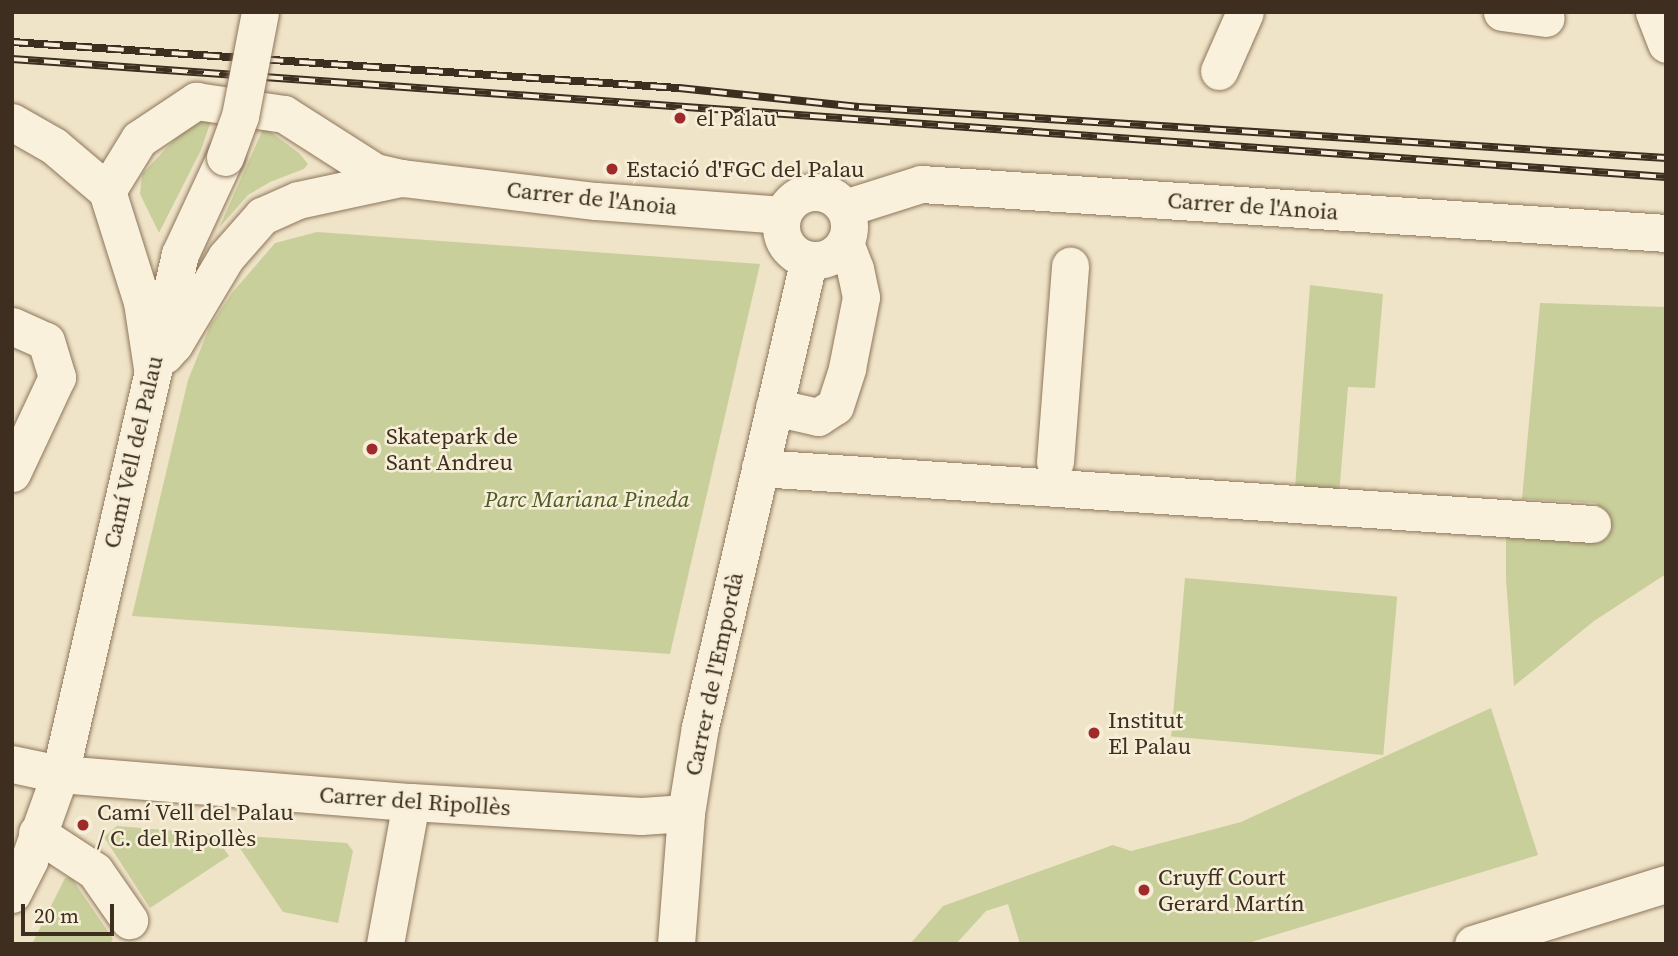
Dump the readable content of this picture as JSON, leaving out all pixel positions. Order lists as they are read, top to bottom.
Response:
{
  "streets": {
    "street": [
      "Carrer de l'Anoia",
      "Camí Vell del Palau",
      "Carrer de l'Empordà",
      "Carrer del Ripollès"
    ]
  },
  "crossings": [
    ["Carrer de l'Anoia", "Camí Vell del Palau"],
    ["Carrer de l'Anoia", "Carrer de l'Empordà"],
    ["Camí Vell del Palau", "Carrer del Ripollès"],
    ["Carrer de l'Empordà", "Carrer del Ripollès"]
  ],
  "parks": ["Parc Mariana Pineda"],
  "places": [
    "el Palau",
    "Estació d'FGC del Palau",
    "Skatepark de Sant Andreu",
    "Institut El Palau",
    "Camí Vell del Palau / C. del Ripollès",
    "Cruyff Court Gerard Martín"
  ],
  "scale_bar": "20 m"
}
